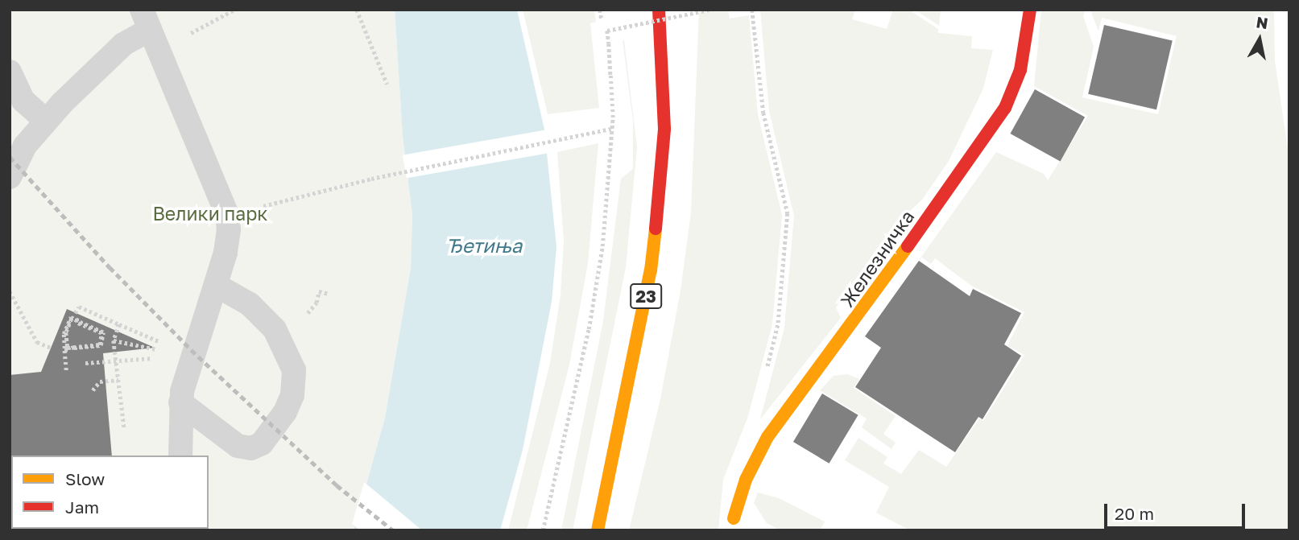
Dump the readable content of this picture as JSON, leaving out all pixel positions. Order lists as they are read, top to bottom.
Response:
{
  "streets": {
    "street": ["Железничка", "23"]
  },
  "water": ["Ђетиња"],
  "parks": ["Велики парк"],
  "legend": ["Slow", "Jam"],
  "scale_bar": "20 m",
  "north": "top"
}
